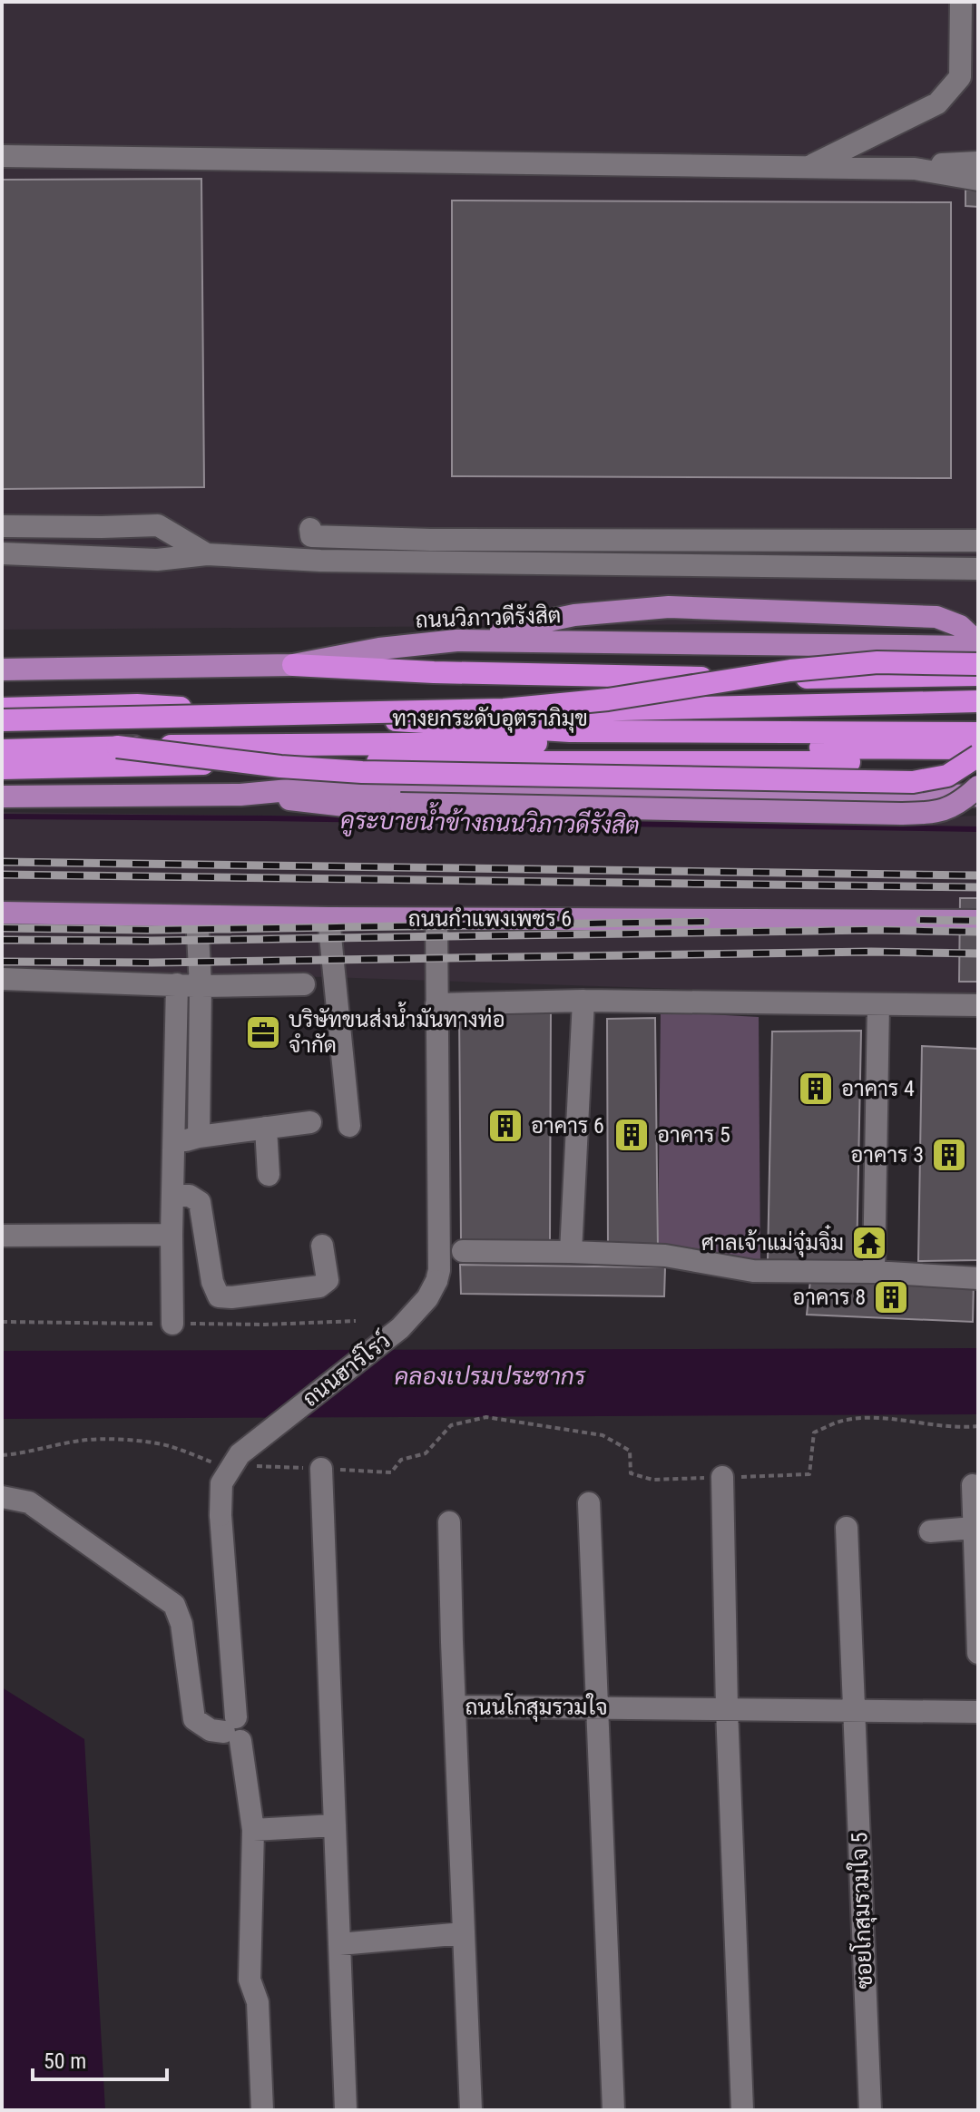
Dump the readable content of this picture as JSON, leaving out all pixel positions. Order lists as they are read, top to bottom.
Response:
{
  "streets": {
    "highway": ["ทางยกระดับอุตราภิมุข"],
    "main road": ["ถนนวิภาวดีรังสิต", "ถนนกำแพงเพชร 6"],
    "street": ["ถนนฮาร์โรว์", "ถนนโกสุมรวมใจ", "ซอยโกสุมรวมใจ 5"]
  },
  "crossings": [
    ["ถนนกำแพงเพชร 6", "ถนนฮาร์โรว์"],
    ["ถนนโกสุมรวมใจ", "ซอยโกสุมรวมใจ 5"]
  ],
  "water": ["คูระบายน้ำข้างถนนวิภาวดีรังสิต", "คลองเปรมประชากร"],
  "places": {
    "office": ["บริษัทขนส่งน้ำมันทางท่อ จำกัด"],
    "building": [
      "อาคาร 4",
      "อาคาร 6",
      "อาคาร 5",
      "อาคาร 3",
      "อาคาร 8"
    ],
    "temple": ["ศาลเจ้าแม่จุ๋มจิ๋ม"]
  },
  "scale_bar": "50 m"
}
